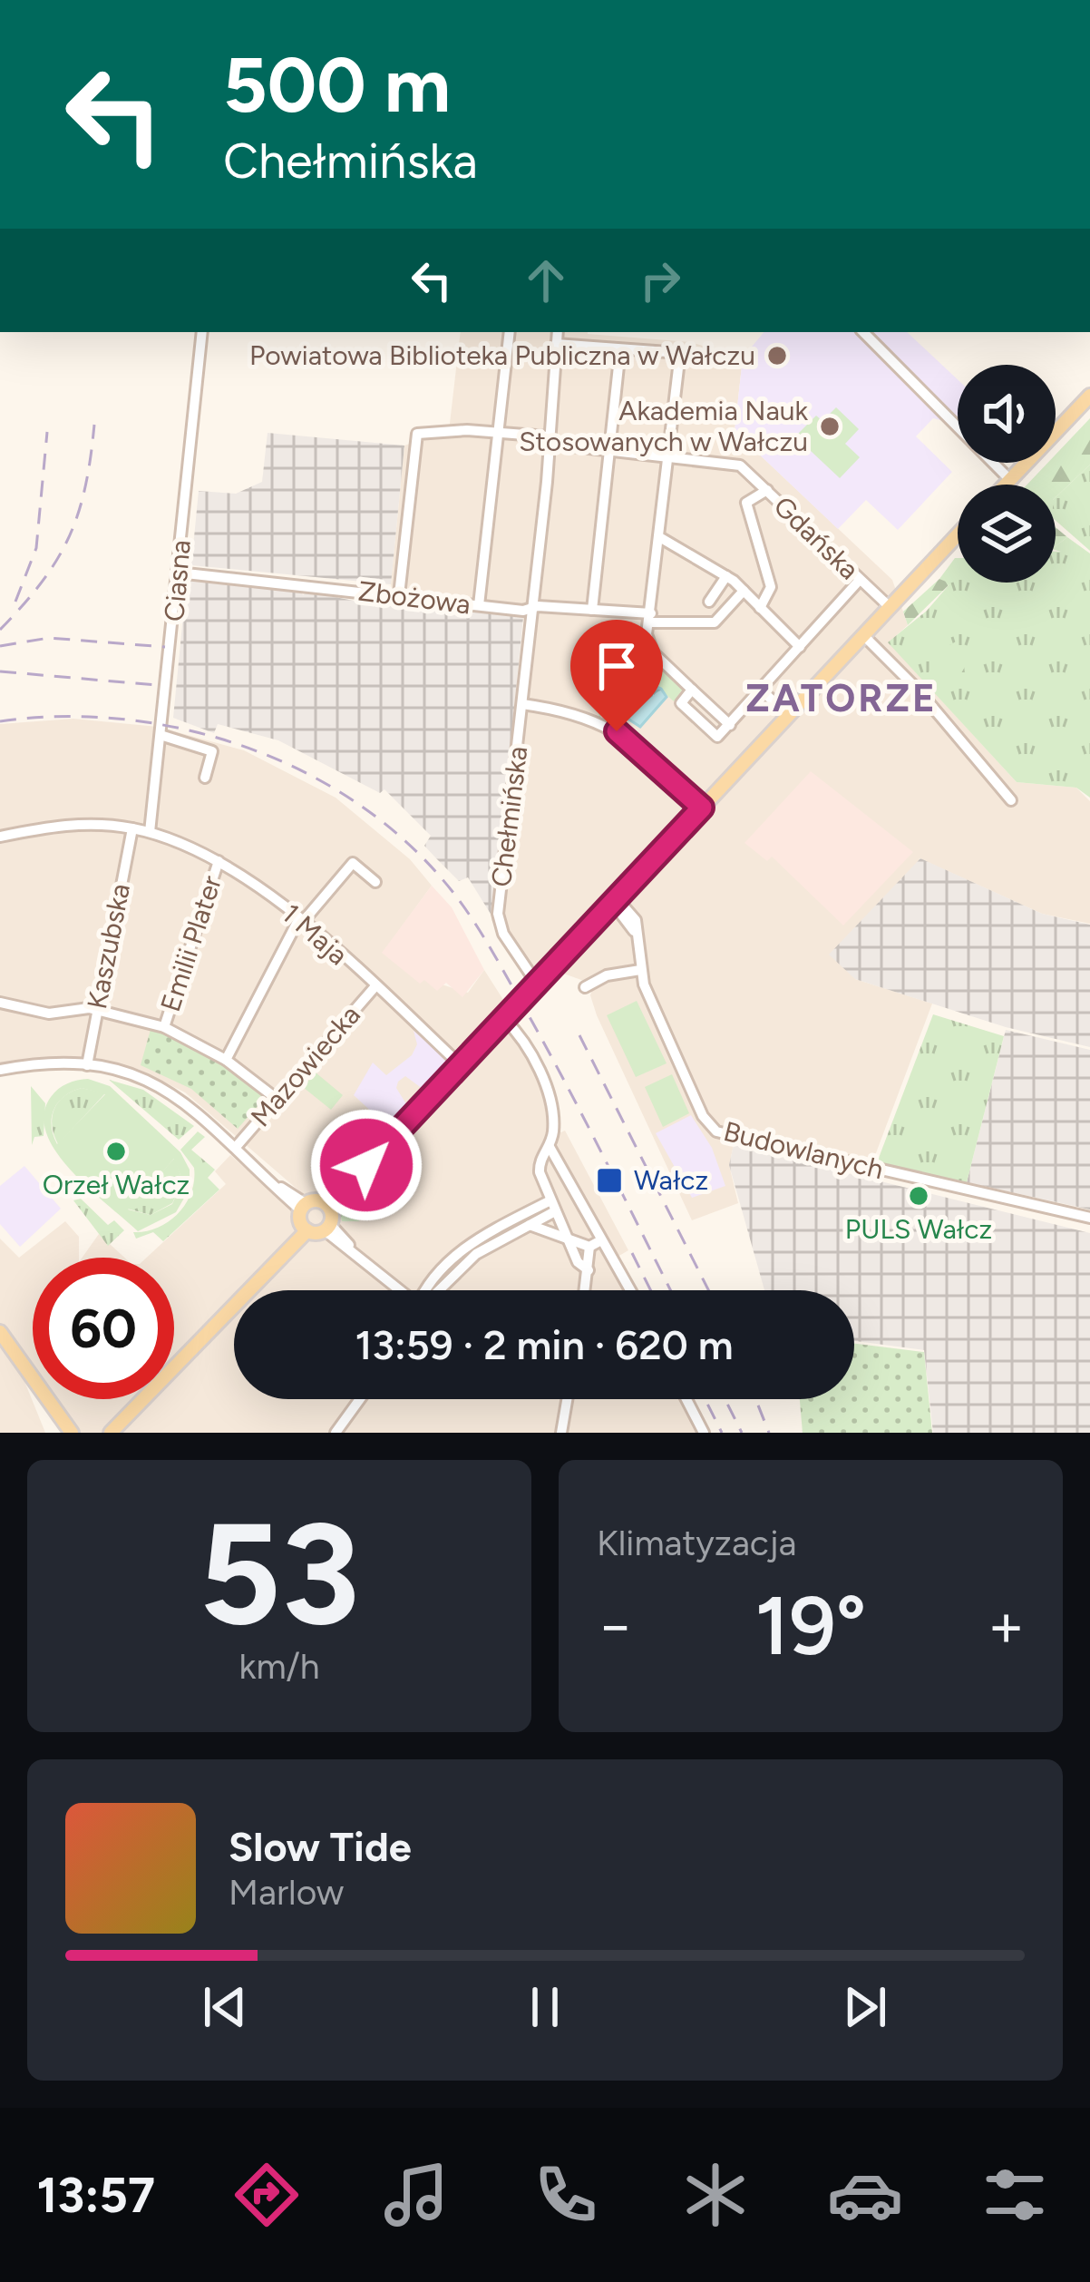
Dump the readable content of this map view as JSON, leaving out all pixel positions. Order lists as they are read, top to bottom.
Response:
{
  "streets": {
    "street": [
      "Gdańska",
      "Ciasna",
      "Zbożowa",
      "Chełmińska",
      "1 Maja",
      "Emilii Plater",
      "Kaszubska",
      "Mazowiecka",
      "Budowlanych"
    ]
  },
  "crossings": [
    ["Gdańska", "Zbożowa"],
    ["Gdańska", "Chełmińska"],
    ["Ciasna", "Zbożowa"],
    ["Ciasna", "1 Maja"],
    ["Zbożowa", "Chełmińska"],
    ["1 Maja", "Emilii Plater"],
    ["1 Maja", "Kaszubska"],
    ["1 Maja", "Mazowiecka"]
  ],
  "districts": ["ZATORZE"],
  "places": {
    "other": [
      "Powiatowa Biblioteka Publiczna w Wałczu",
      "Akademia Nauk Stosowanych w Wałczu",
      "Orzeł Wałcz",
      "PULS Wałcz"
    ],
    "transit": ["Wałcz"]
  },
  "page": {
    "turn": ["500 m", "Chełmińska"],
    "limit": "60",
    "trip": "13:59 · 2 min · 620 m",
    "tile": [
      ["53", "km/h"],
      "Klimatyzacja"
    ],
    "heat": ["−", "19°", "+"],
    "song": ["Slow Tide", "Marlow"],
    "tabs": "13:57"
  }
}
